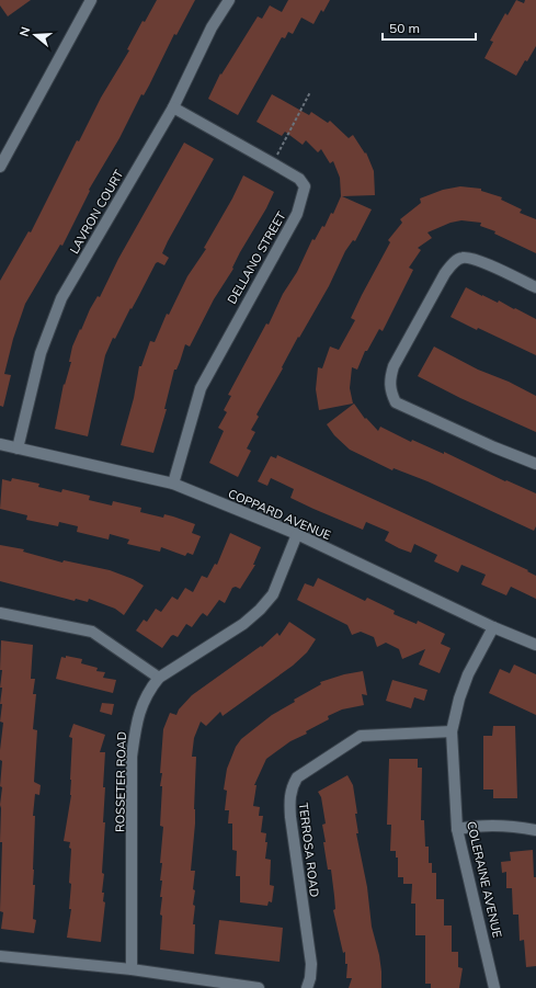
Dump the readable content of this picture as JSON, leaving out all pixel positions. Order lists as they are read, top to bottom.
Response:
{
  "streets": {
    "street": [
      "LAVRON COURT",
      "DELLANO STREET",
      "COPPARD AVENUE",
      "ROSSETER ROAD",
      "TERROSA ROAD",
      "COLERAINE AVENUE"
    ]
  },
  "crossings": [
    ["LAVRON COURT", "DELLANO STREET"],
    ["LAVRON COURT", "COPPARD AVENUE"],
    ["DELLANO STREET", "COPPARD AVENUE"],
    ["COPPARD AVENUE", "ROSSETER ROAD"],
    ["COPPARD AVENUE", "COLERAINE AVENUE"],
    ["TERROSA ROAD", "COLERAINE AVENUE"]
  ],
  "scale_bar": "50 m",
  "north": "left"
}
